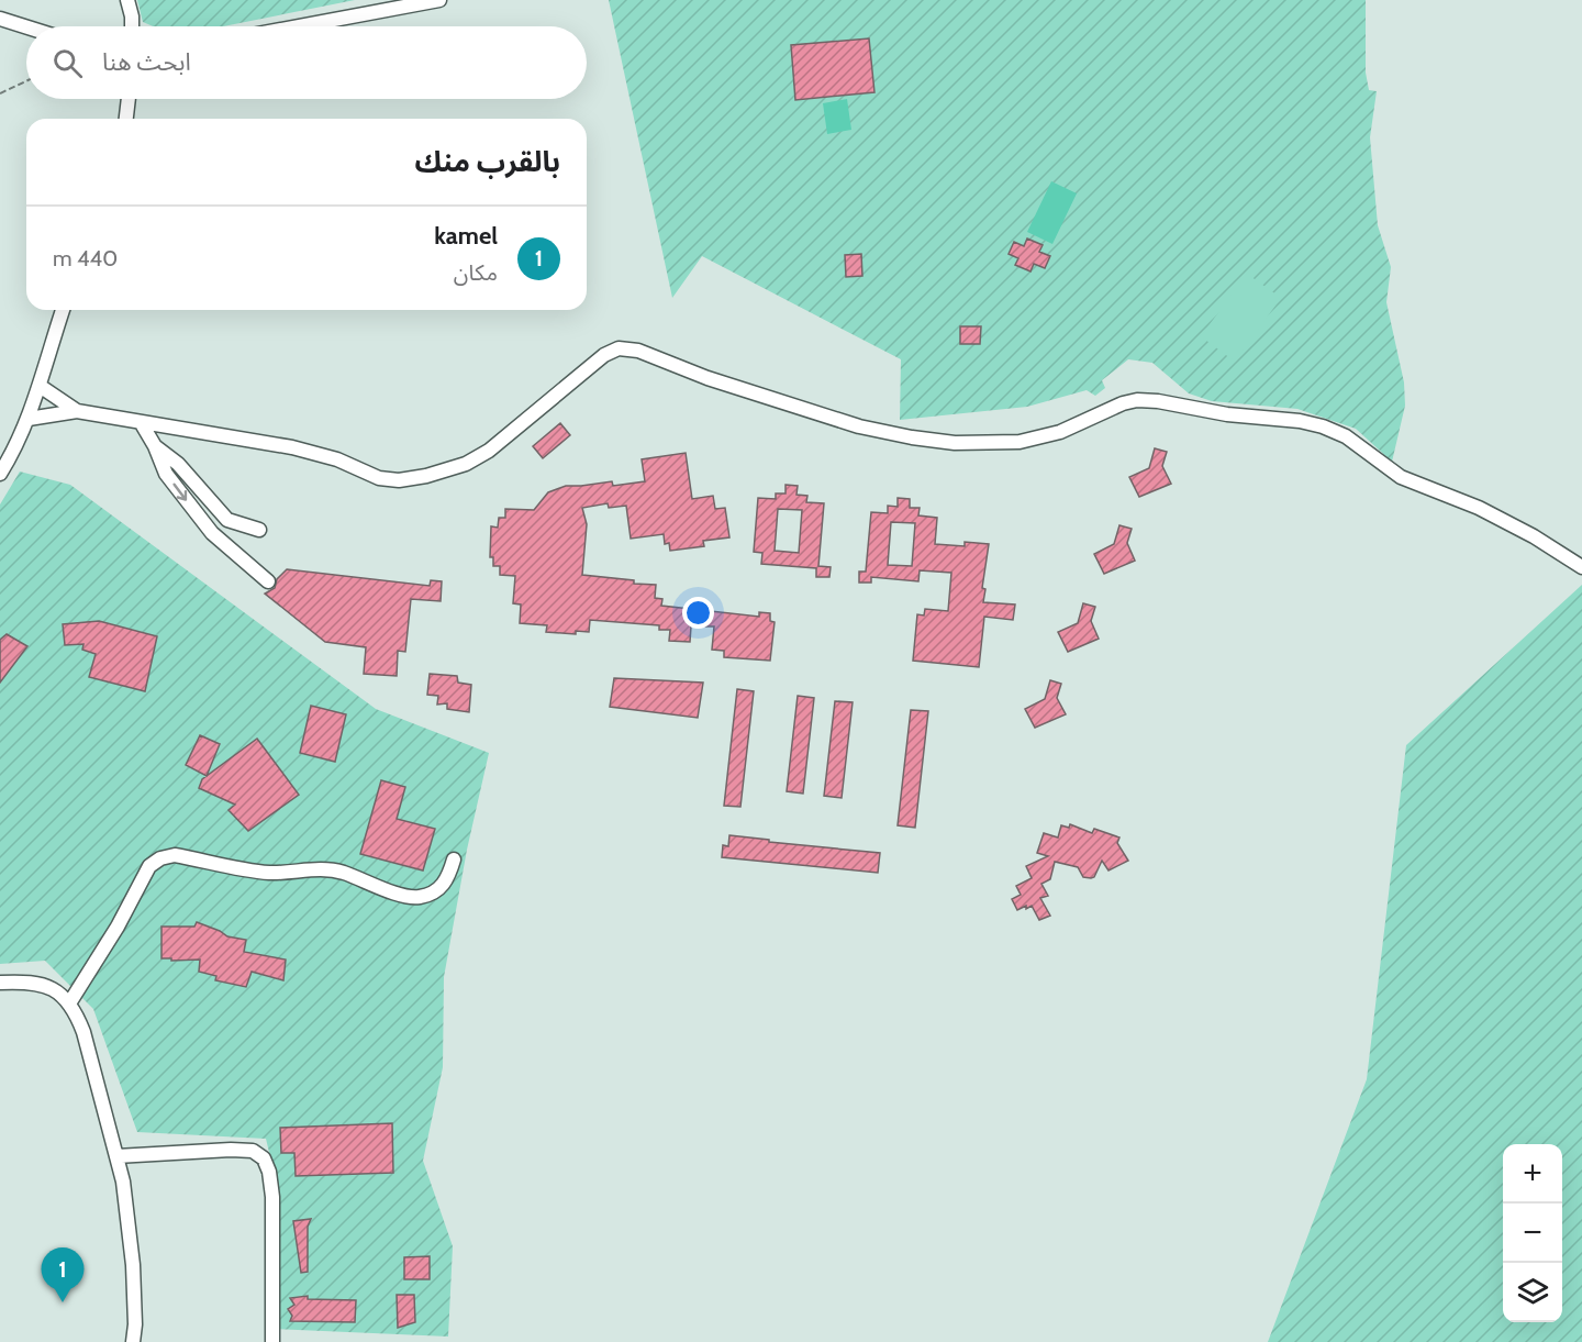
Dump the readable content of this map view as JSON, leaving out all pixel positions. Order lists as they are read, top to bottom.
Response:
{
  "page": {
    "search": "ابحث هنا",
    "heading": "بالقرب منك",
    "list": [
      {
        "mark": "1",
        "name": "kamel",
        "note": "مكان",
        "value": "440 m"
      }
    ],
    "map_buttons": ["+", "−"],
    "pins": "1"
  }
}
